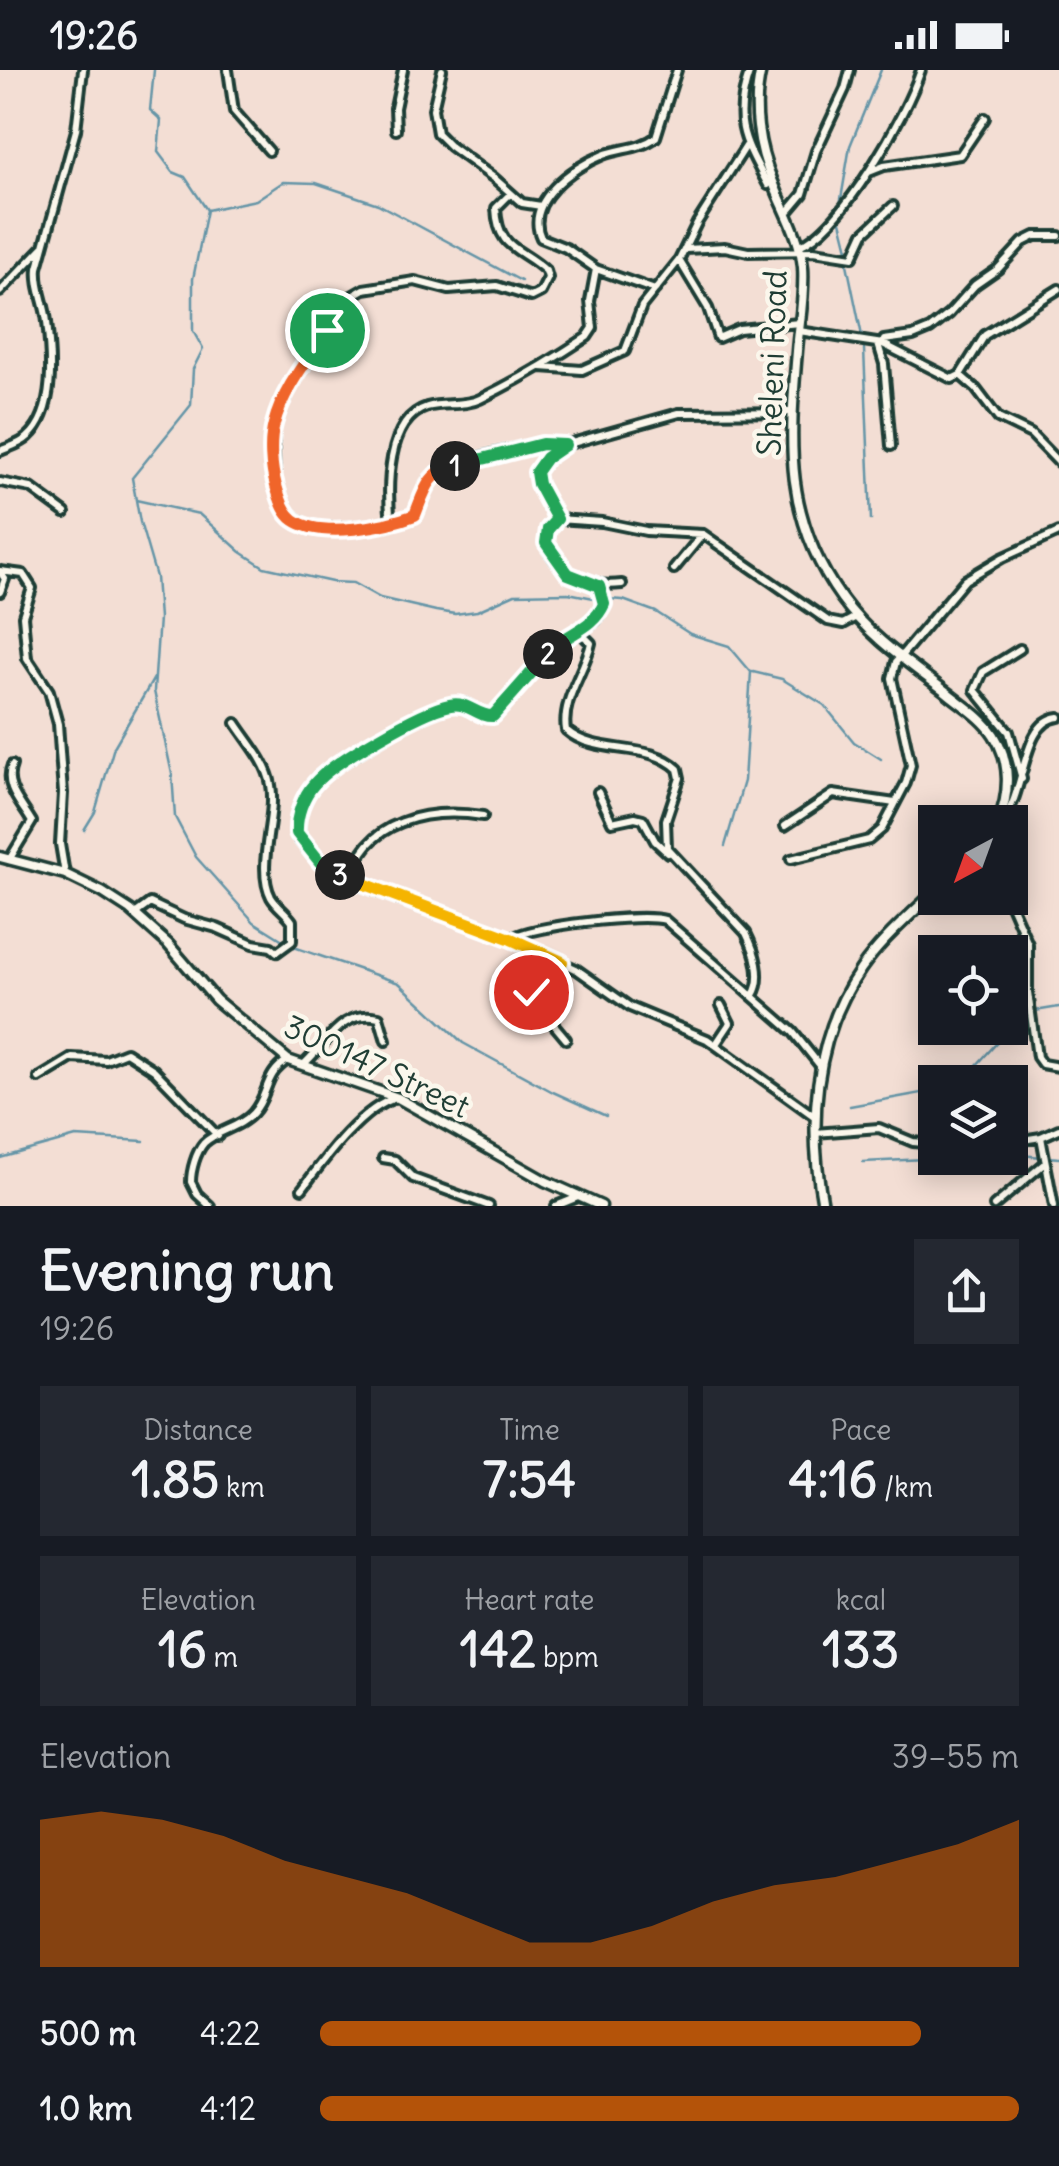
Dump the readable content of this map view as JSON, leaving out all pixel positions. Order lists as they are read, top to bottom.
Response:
{
  "streets": {
    "street": ["Sheleni Road", "300147 Street"]
  },
  "north": "bottom left",
  "page": {
    "status": "19:26",
    "pins": ["1", "2", "3"],
    "heading": ["Evening run", "19:26"],
    "stats": [
      ["Distance", "1.85 km"],
      ["Time", "7:54"],
      ["Pace", "4:16 /km"],
      ["Elevation", "16 m"],
      ["Heart rate", "142 bpm"],
      ["kcal", "133"]
    ],
    "chart": ["Elevation", "39–55 m"],
    "list": [
      {
        "name": "500 m",
        "note": "4:22"
      },
      {
        "name": "1.0 km",
        "note": "4:12"
      }
    ]
  }
}
